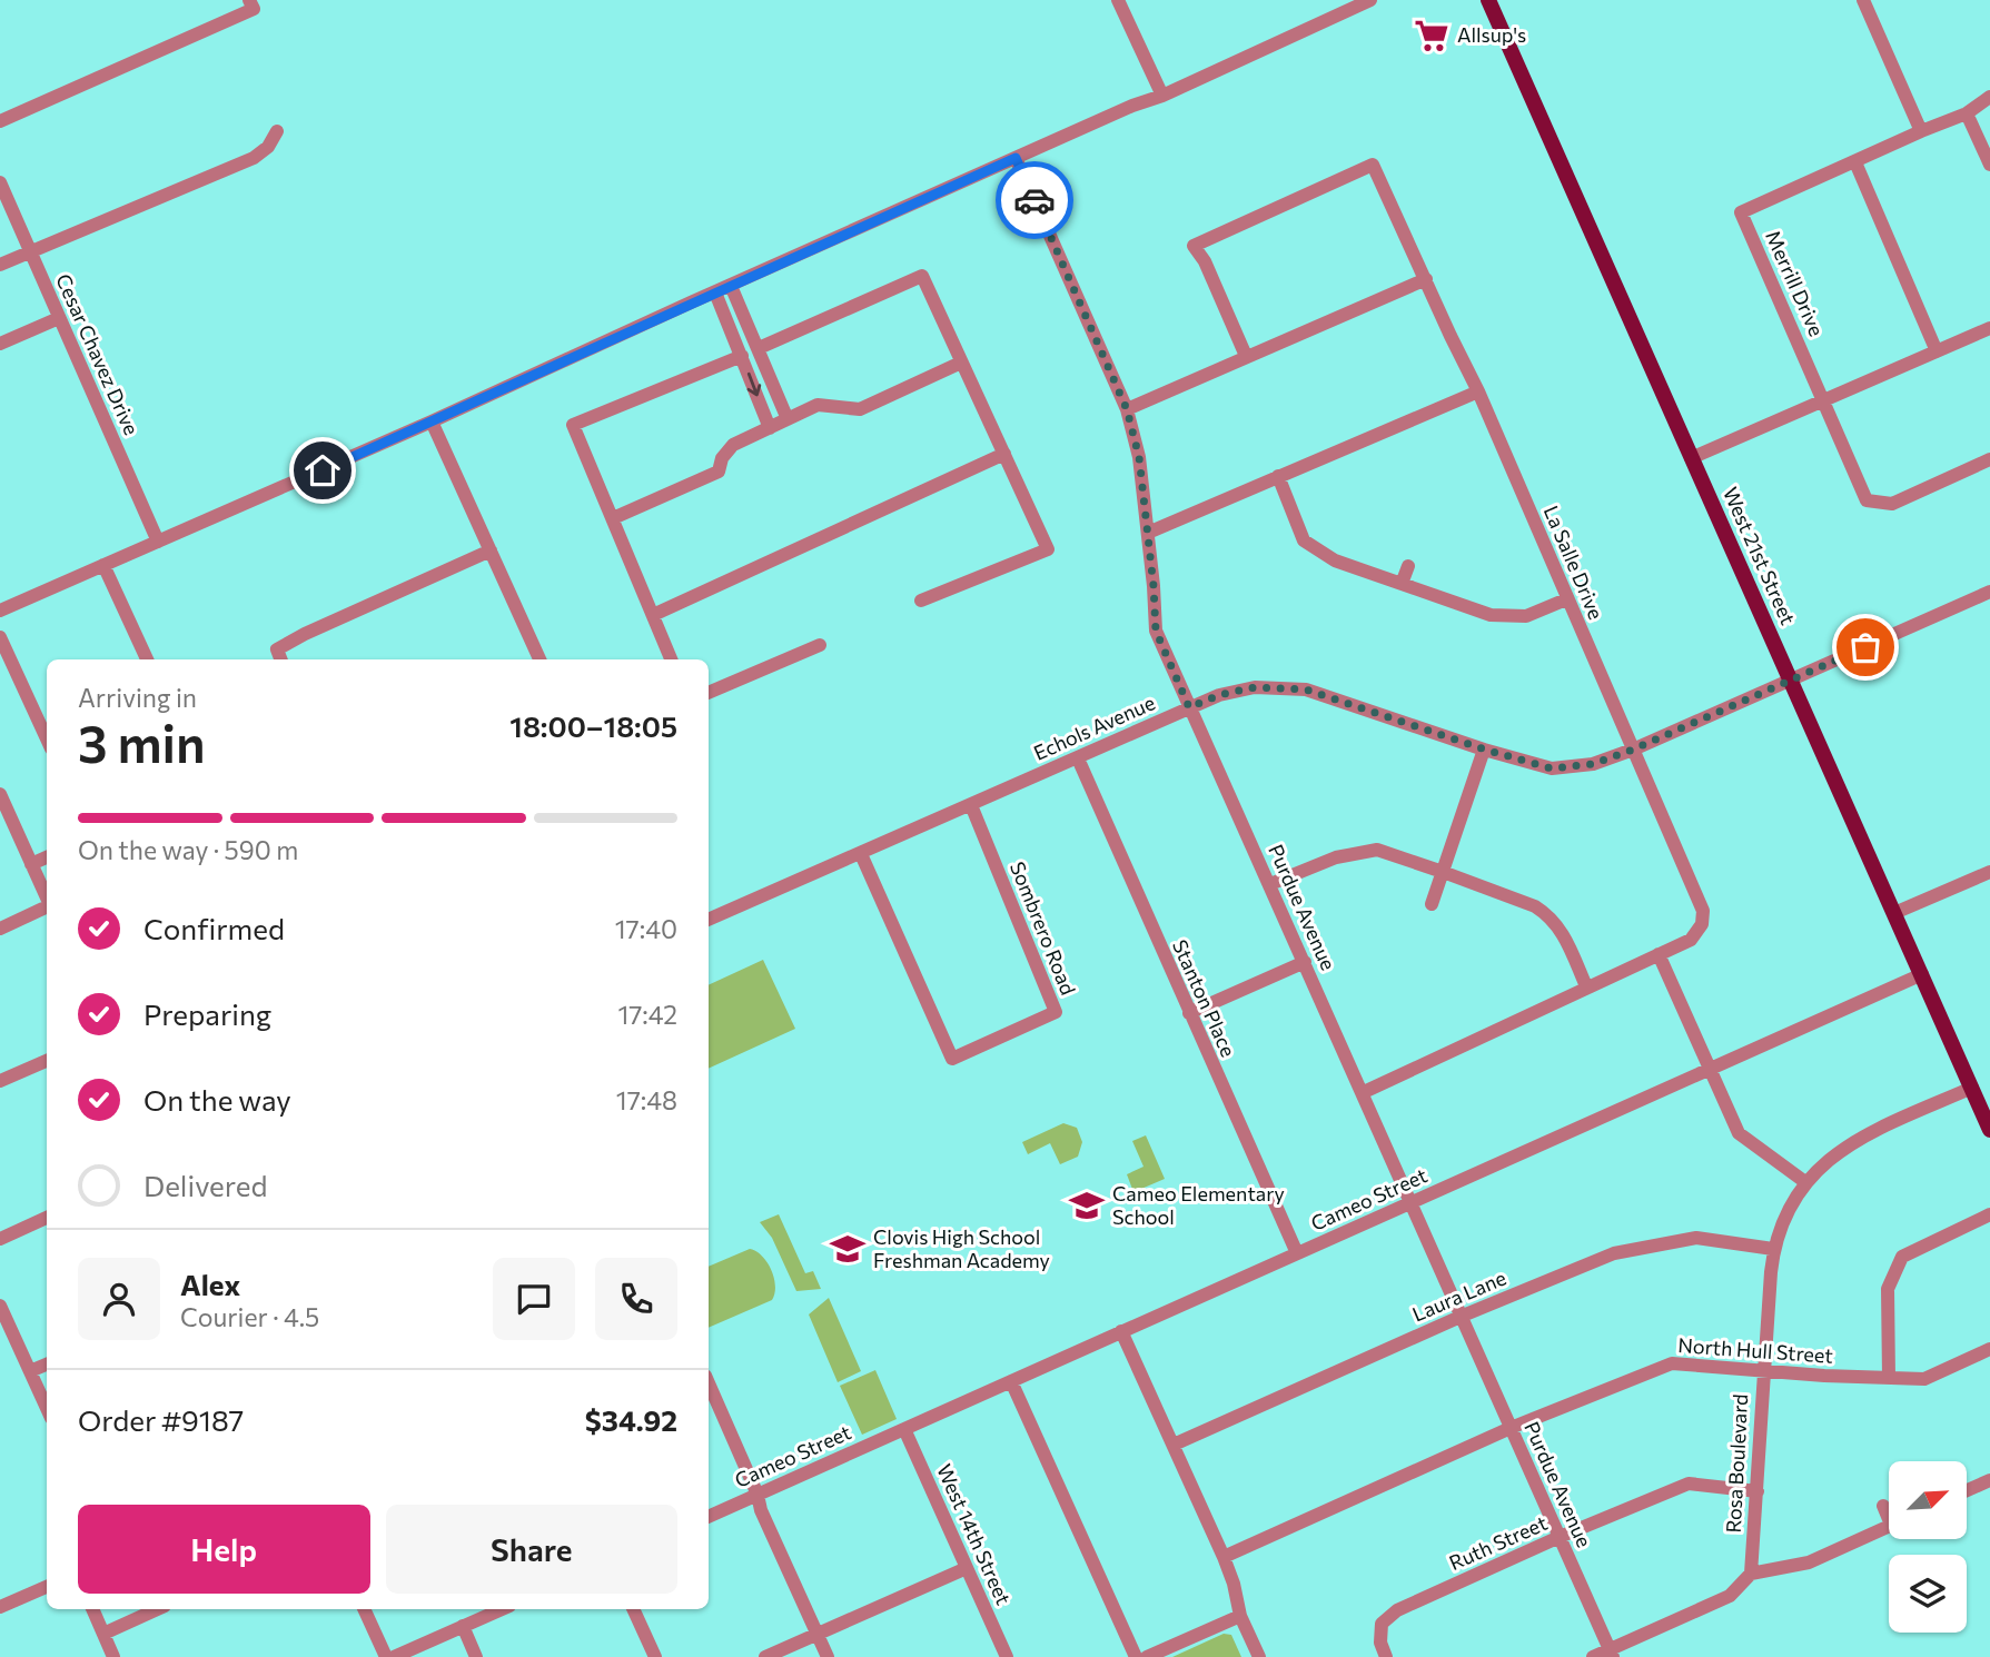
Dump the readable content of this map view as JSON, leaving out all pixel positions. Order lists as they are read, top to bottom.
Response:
{
  "streets": {
    "main road": ["West 21st Street"],
    "street": [
      "Merrill Drive",
      "Cesar Chavez Drive",
      "La Salle Drive",
      "Echols Avenue",
      "Purdue Avenue",
      "Sombrero Road",
      "Stanton Place",
      "Cameo Street",
      "Laura Lane",
      "North Hull Street",
      "Rosa Boulevard",
      "West 14th Street",
      "Ruth Street"
    ]
  },
  "crossings": [
    ["West 21st Street", "Echols Avenue"],
    ["West 21st Street", "Cameo Street"],
    ["West 21st Street", "Rosa Boulevard"],
    ["La Salle Drive", "Echols Avenue"],
    ["La Salle Drive", "Purdue Avenue"],
    ["Echols Avenue", "Purdue Avenue"],
    ["Echols Avenue", "Sombrero Road"],
    ["Echols Avenue", "Stanton Place"],
    ["Purdue Avenue", "Cameo Street"],
    ["Purdue Avenue", "Laura Lane"],
    ["Purdue Avenue", "North Hull Street"],
    ["Purdue Avenue", "Ruth Street"],
    ["Stanton Place", "Cameo Street"],
    ["Cameo Street", "West 14th Street"],
    ["Laura Lane", "Rosa Boulevard"],
    ["North Hull Street", "Rosa Boulevard"],
    ["Rosa Boulevard", "Ruth Street"]
  ],
  "places": {
    "supermarket": ["Allsup's"],
    "school or university": ["Cameo Elementary School", "Clovis High School Freshman Academy"]
  },
  "north": "top right",
  "page": {
    "heading": ["3 min", "Arriving in", "18:00–18:05"],
    "panel": [
      "Alex",
      "Courier · 4.5",
      "Order #9187",
      "$34.92"
    ],
    "bar": "On the way · 590 m",
    "list": [
      ["Confirmed", "17:40"],
      ["Preparing", "17:42"],
      ["On the way", "17:48"],
      "Delivered"
    ],
    "buttons": ["Help", "Share"]
  }
}
